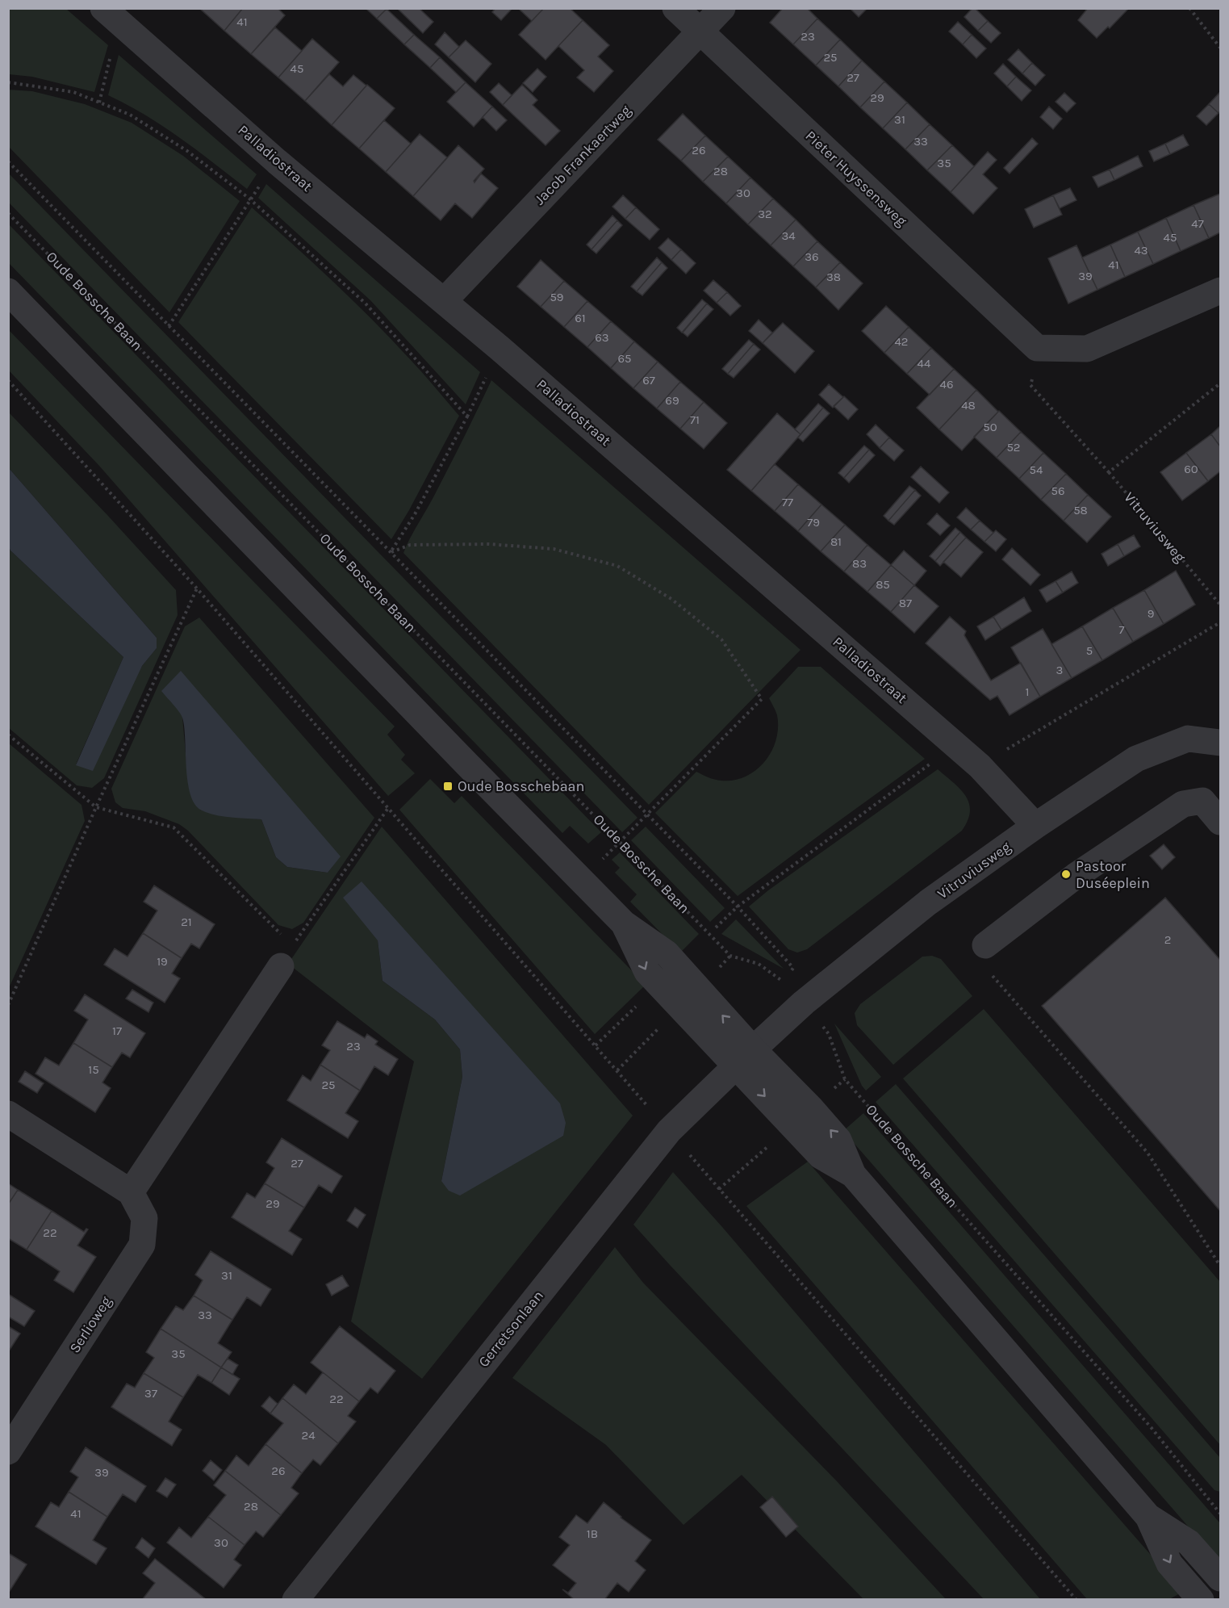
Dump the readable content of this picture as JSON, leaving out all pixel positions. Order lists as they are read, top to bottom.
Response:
{
  "streets": {
    "street": [
      "Jacob Frankaertweg",
      "Palladiostraat",
      "Pieter Huyssensweg",
      "Vitruviusweg",
      "Serlioweg",
      "Gerretsonlaan"
    ],
    "path": ["Oude Bossche Baan"]
  },
  "crossings": [
    ["Jacob Frankaertweg", "Palladiostraat"],
    ["Jacob Frankaertweg", "Pieter Huyssensweg"],
    ["Palladiostraat", "Vitruviusweg"],
    ["Oude Bossche Baan", "Vitruviusweg"],
    ["Vitruviusweg", "Gerretsonlaan"]
  ],
  "places": {
    "transit": ["Oude Bosschebaan"],
    "other": ["Pastoor Duséeplein"]
  },
  "house_numbers": [
    "41",
    "23",
    "25",
    "45",
    "27",
    "29",
    "31",
    "33",
    "26",
    "35",
    "28",
    "30",
    "32",
    "47",
    "34",
    "45",
    "43",
    "36",
    "41",
    "39",
    "38",
    "59",
    "61",
    "63",
    "42",
    "65",
    "44",
    "67",
    "46",
    "69",
    "48",
    "71",
    "50",
    "52",
    "60",
    "54",
    "56",
    "77",
    "58",
    "79",
    "81",
    "83",
    "85",
    "87",
    "9",
    "7",
    "5",
    "3",
    "1",
    "21",
    "2",
    "19",
    "17",
    "23",
    "15",
    "25",
    "27",
    "29",
    "22",
    "31",
    "33",
    "35",
    "37",
    "22",
    "24",
    "26",
    "39",
    "28",
    "41",
    "1B",
    "30"
  ]
}
